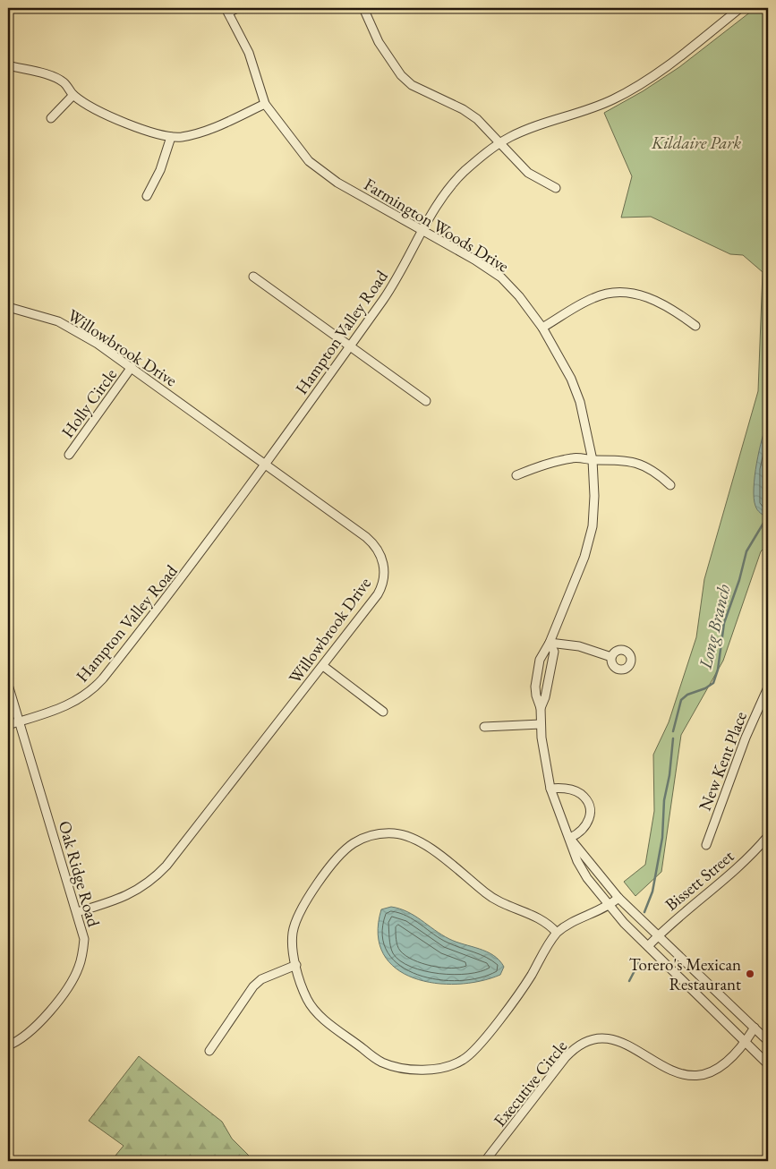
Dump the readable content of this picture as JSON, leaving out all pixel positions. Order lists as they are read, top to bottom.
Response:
{
  "streets": {
    "street": [
      "Farmington Woods Drive",
      "Hampton Valley Road",
      "Willowbrook Drive",
      "Holly Circle",
      "New Kent Place",
      "Oak Ridge Road",
      "Bissett Street",
      "Executive Circle"
    ]
  },
  "crossings": [
    ["Farmington Woods Drive", "Hampton Valley Road"],
    ["Farmington Woods Drive", "Bissett Street"],
    ["Farmington Woods Drive", "Executive Circle"],
    ["Hampton Valley Road", "Willowbrook Drive"],
    ["Hampton Valley Road", "Oak Ridge Road"],
    ["Willowbrook Drive", "Holly Circle"],
    ["Willowbrook Drive", "Oak Ridge Road"]
  ],
  "water": ["Long Branch"],
  "parks": ["Kildaire Park"],
  "places": ["Torero's Mexican Restaurant"]
}
